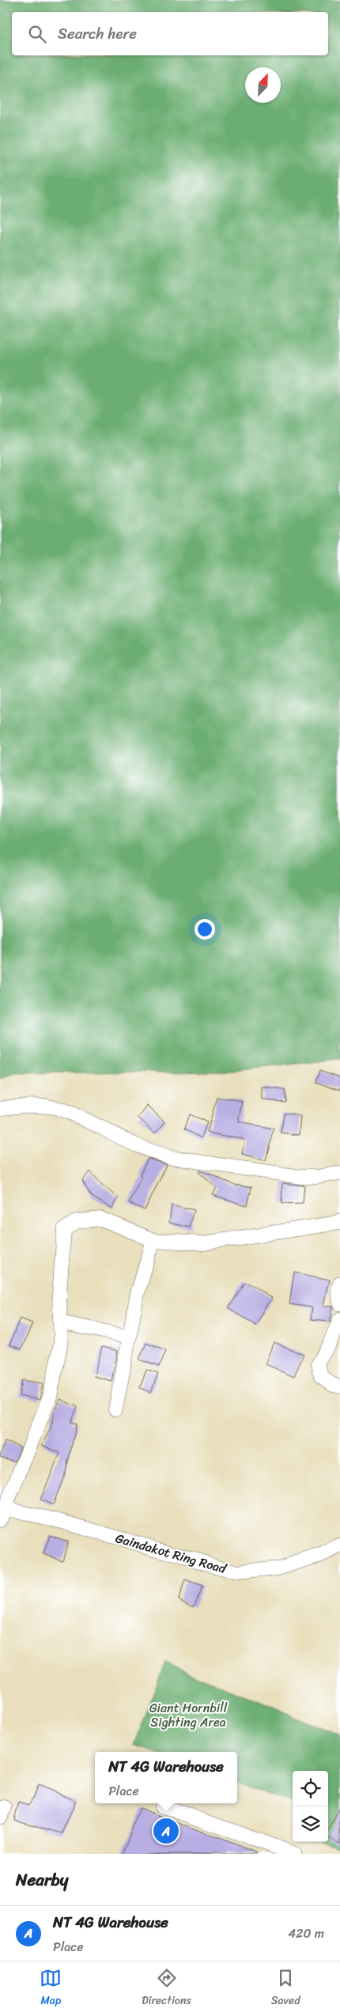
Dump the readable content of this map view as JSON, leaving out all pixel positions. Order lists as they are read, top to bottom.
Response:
{
  "streets": {
    "street": ["Gaindakot Ring Road"]
  },
  "parks": ["Giant Hornbill Sighting Area"],
  "north": "top right",
  "page": {
    "search": "Search here",
    "popup": ["NT 4G Warehouse", "Place"],
    "pins": "A",
    "heading": "Nearby",
    "list": [
      {
        "mark": "A",
        "name": "NT 4G Warehouse",
        "note": "Place",
        "value": "420 m"
      }
    ],
    "nav": ["Map", "Directions", "Saved"]
  }
}
